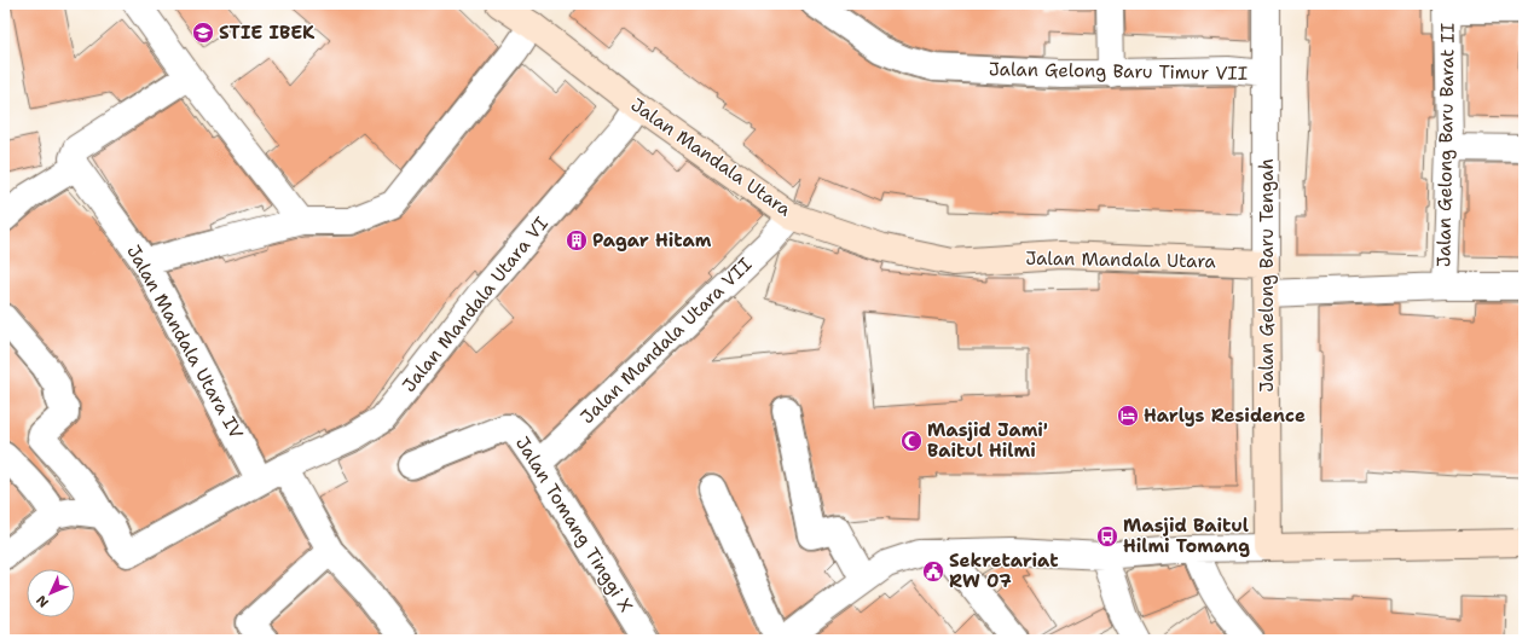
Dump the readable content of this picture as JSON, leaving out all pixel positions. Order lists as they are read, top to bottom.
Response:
{
  "streets": {
    "street": [
      "Jalan Gelong Baru Timur VII",
      "Jalan Gelong Baru Barat II",
      "Jalan Mandala Utara",
      "Jalan Gelong Baru Tengah",
      "Jalan Mandala Utara VI",
      "Jalan Mandala Utara VII",
      "Jalan Mandala Utara IV",
      "Jalan Tomang Tinggi X"
    ]
  },
  "crossings": [
    ["Jalan Gelong Baru Timur VII", "Jalan Gelong Baru Tengah"],
    ["Jalan Mandala Utara", "Jalan Gelong Baru Tengah"],
    ["Jalan Mandala Utara", "Jalan Mandala Utara VI"],
    ["Jalan Mandala Utara", "Jalan Mandala Utara VII"],
    ["Jalan Mandala Utara VI", "Jalan Mandala Utara IV"],
    ["Jalan Mandala Utara VII", "Jalan Tomang Tinggi X"]
  ],
  "places": {
    "school or university": ["STIE IBEK"],
    "building": ["Pagar Hitam"],
    "hotel": ["Harlys Residence"],
    "mosque": ["Masjid Jami' Baitul Hilmi"],
    "bus stop": ["Masjid Baitul Hilmi Tomang"],
    "public building": ["Sekretariat RW 07"]
  },
  "north": "bottom left"
}
